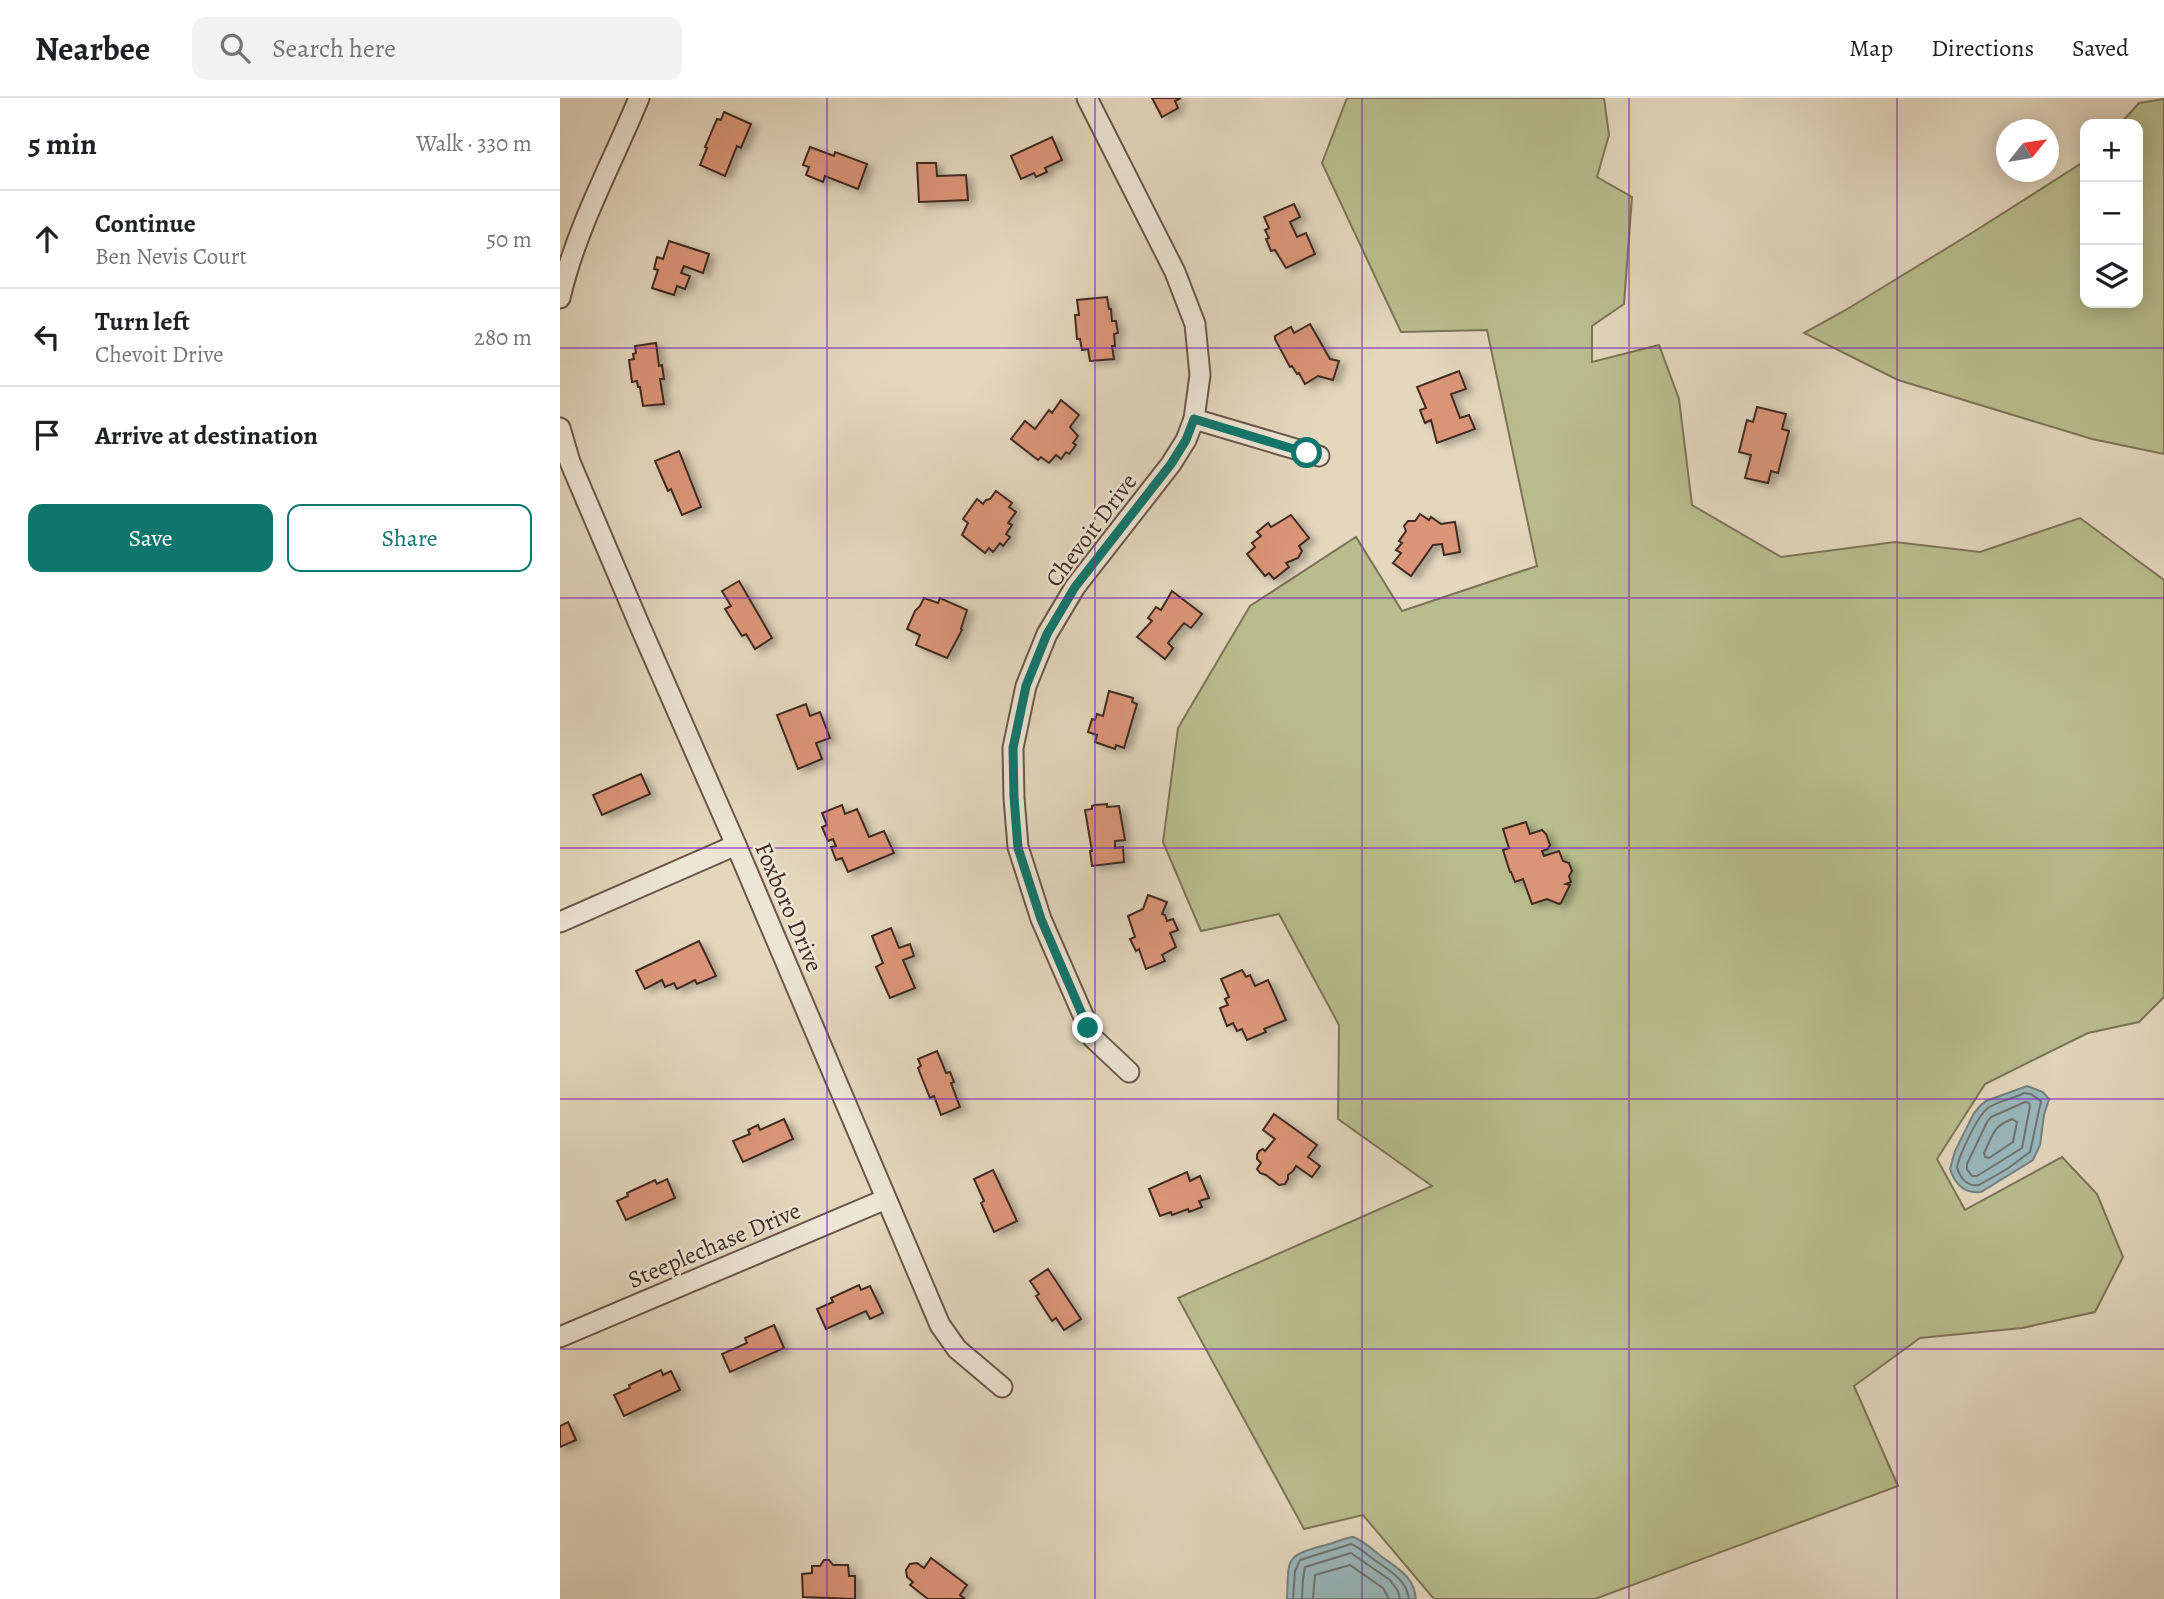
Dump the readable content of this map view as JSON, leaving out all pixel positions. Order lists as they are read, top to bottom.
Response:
{
  "streets": {
    "street": ["Chevoit Drive", "Foxboro Drive", "Steeplechase Drive"]
  },
  "crossings": [
    ["Foxboro Drive", "Steeplechase Drive"]
  ],
  "north": "top right",
  "page": {
    "header": "Nearbee",
    "search": "Search here",
    "nav": ["Map", "Directions", "Saved"],
    "heading": ["5 min", "Walk · 330 m"],
    "map_buttons": ["+", "−"],
    "list": [
      ["Continue", "Ben Nevis Court", "50 m"],
      ["Turn left", "Chevoit Drive", "280 m"],
      "Arrive at destination"
    ],
    "buttons": ["Save", "Share"]
  }
}
